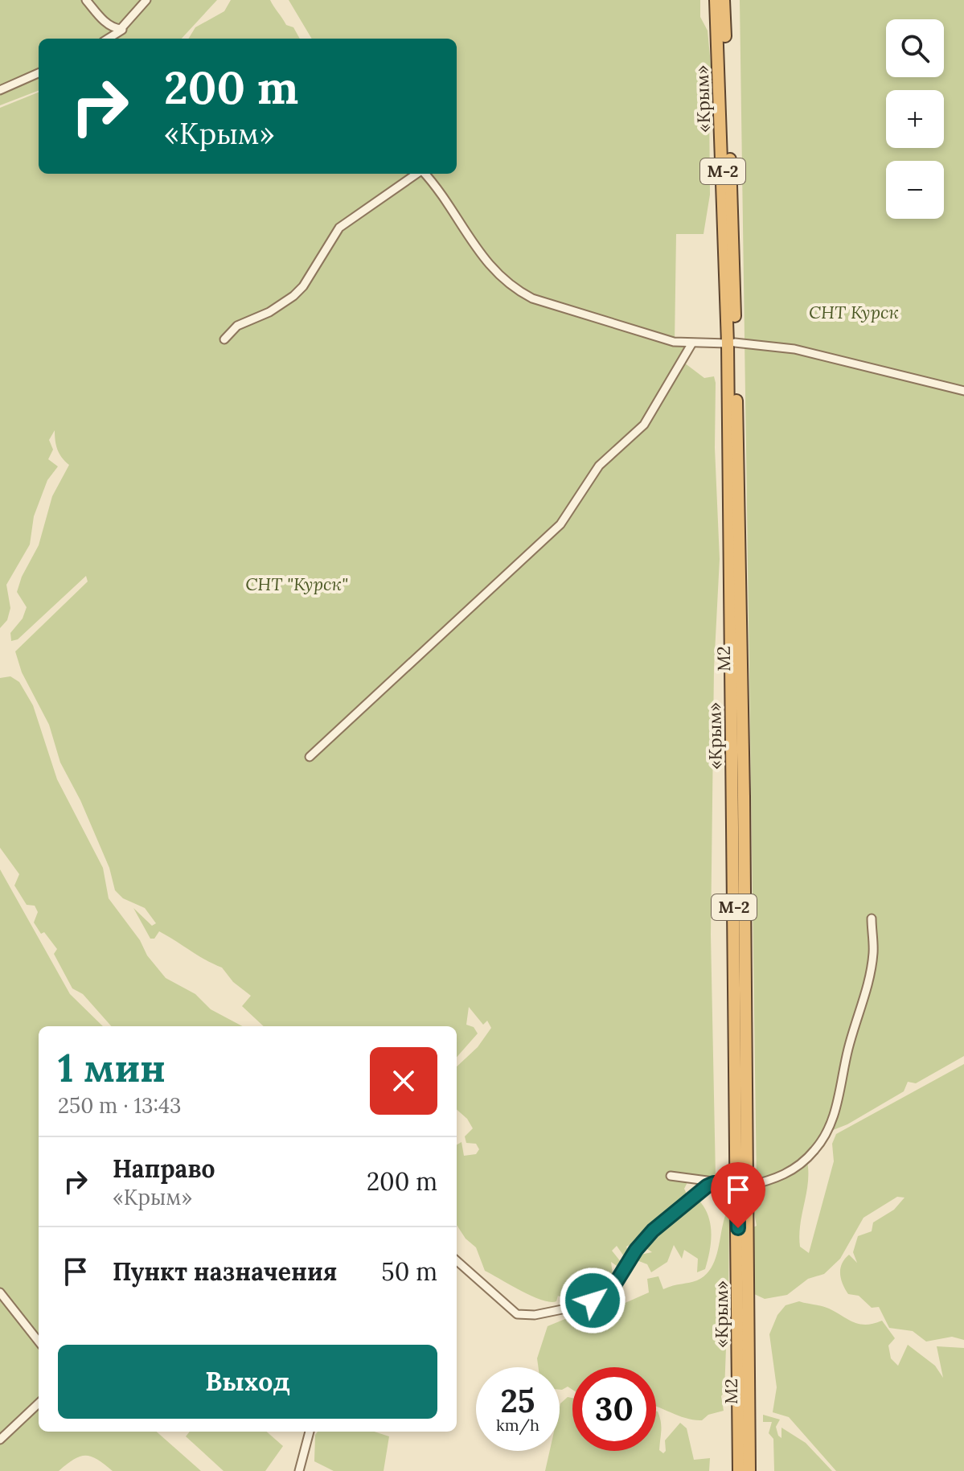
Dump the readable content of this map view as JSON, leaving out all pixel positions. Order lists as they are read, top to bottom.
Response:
{
  "streets": {
    "highway": ["«Крым»", "М-2", "М2"]
  },
  "crossings": [
    ["«Крым»", "М2"]
  ],
  "parks": ["СНТ Курск", "СНТ \"Курск\""],
  "page": {
    "map_buttons": ["+", "−"],
    "turn": ["200 m", "«Крым»"],
    "heading": ["1 мин", "250 m · 13:43"],
    "list": [
      {
        "name": "Направо",
        "note": "«Крым»",
        "value": "200 m"
      },
      {
        "name": "Пункт назначения",
        "value": "50 m"
      }
    ],
    "buttons": "Выход",
    "speed": "25 km/h",
    "limit": "30"
  }
}
